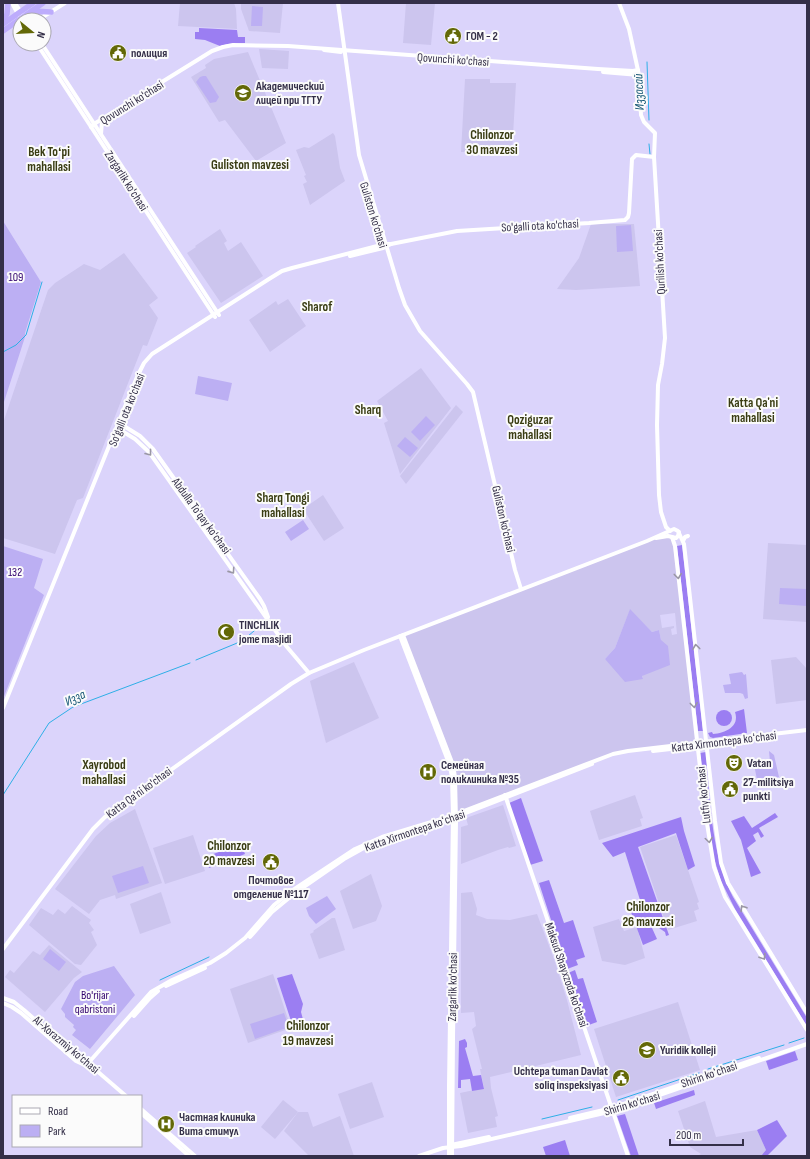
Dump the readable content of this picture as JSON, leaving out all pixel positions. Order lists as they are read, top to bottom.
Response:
{
  "streets": {
    "main road": [
      "Qovunchi ko'chasi",
      "Zargarlik ko'chasi",
      "Guliston ko'chasi",
      "So'galli ota ko'chasi",
      "Qurilish ko'chasi",
      "Abdulla To'qay ko'chasi",
      "Katta Xirmontepa koʻchasi",
      "Katta Qa'ni ko'chasi",
      "Lutfiy ko'chasi",
      "Maksud Shayxzoda ko'chasi",
      "Al-Xorazmiy ko'chasi",
      "Shirin ko'chasi"
    ]
  },
  "crossings": [
    ["Qovunchi ko'chasi", "Zargarlik ko'chasi"],
    ["Qovunchi ko'chasi", "Guliston ko'chasi"],
    ["Qovunchi ko'chasi", "Qurilish ko'chasi"],
    ["Zargarlik ko'chasi", "So'galli ota ko'chasi"],
    ["Zargarlik ko'chasi", "Katta Xirmontepa koʻchasi"],
    ["Zargarlik ko'chasi", "Katta Qa'ni ko'chasi"],
    ["Zargarlik ko'chasi", "Shirin ko'chasi"],
    ["Guliston ko'chasi", "So'galli ota ko'chasi"],
    ["Guliston ko'chasi", "Katta Qa'ni ko'chasi"],
    ["So'galli ota ko'chasi", "Qurilish ko'chasi"],
    ["So'galli ota ko'chasi", "Abdulla To'qay ko'chasi"],
    ["Qurilish ko'chasi", "Lutfiy ko'chasi"],
    ["Abdulla To'qay ko'chasi", "Katta Qa'ni ko'chasi"],
    ["Katta Xirmontepa koʻchasi", "Lutfiy ko'chasi"],
    ["Katta Xirmontepa koʻchasi", "Maksud Shayxzoda ko'chasi"],
    ["Katta Xirmontepa koʻchasi", "Al-Xorazmiy ko'chasi"],
    ["Maksud Shayxzoda ko'chasi", "Shirin ko'chasi"]
  ],
  "districts": [
    "Chilonzor 30 mavzesi",
    "Bek Toʻpi mahallasi",
    "Guliston mavzesi",
    "Sharof",
    "Katta Qaʼni mahallasi",
    "Sharq",
    "Qoziguzar mahallasi",
    "Sharq Tongi mahallasi",
    "Xayrobod mahallasi",
    "Chilonzor 20 mavzesi",
    "Chilonzor 26 mavzesi",
    "Chilonzor 19 mavzesi"
  ],
  "water": ["Иззасай", "Изза"],
  "parks": ["109", "132", "Bo'rijar qabristoni"],
  "places": {
    "public building": [
      "ГОМ - 2",
      "полиция",
      "27-militsiya punkti",
      "Почтовое отделение №117",
      "Uchtepa tuman Davlat soliq inspeksiyasi"
    ],
    "school or university": ["Академический лицей при ТГТУ", "Yuridik kolleji"],
    "mosque": ["TINCHLIK jome masjidi"],
    "theatre": ["Vatan"],
    "hospital": ["Семейная поликлиника №35", "Частная клиника Вита стимул"]
  },
  "legend": ["Road", "Park"],
  "scale_bar": "200 m",
  "north": "right"
}
